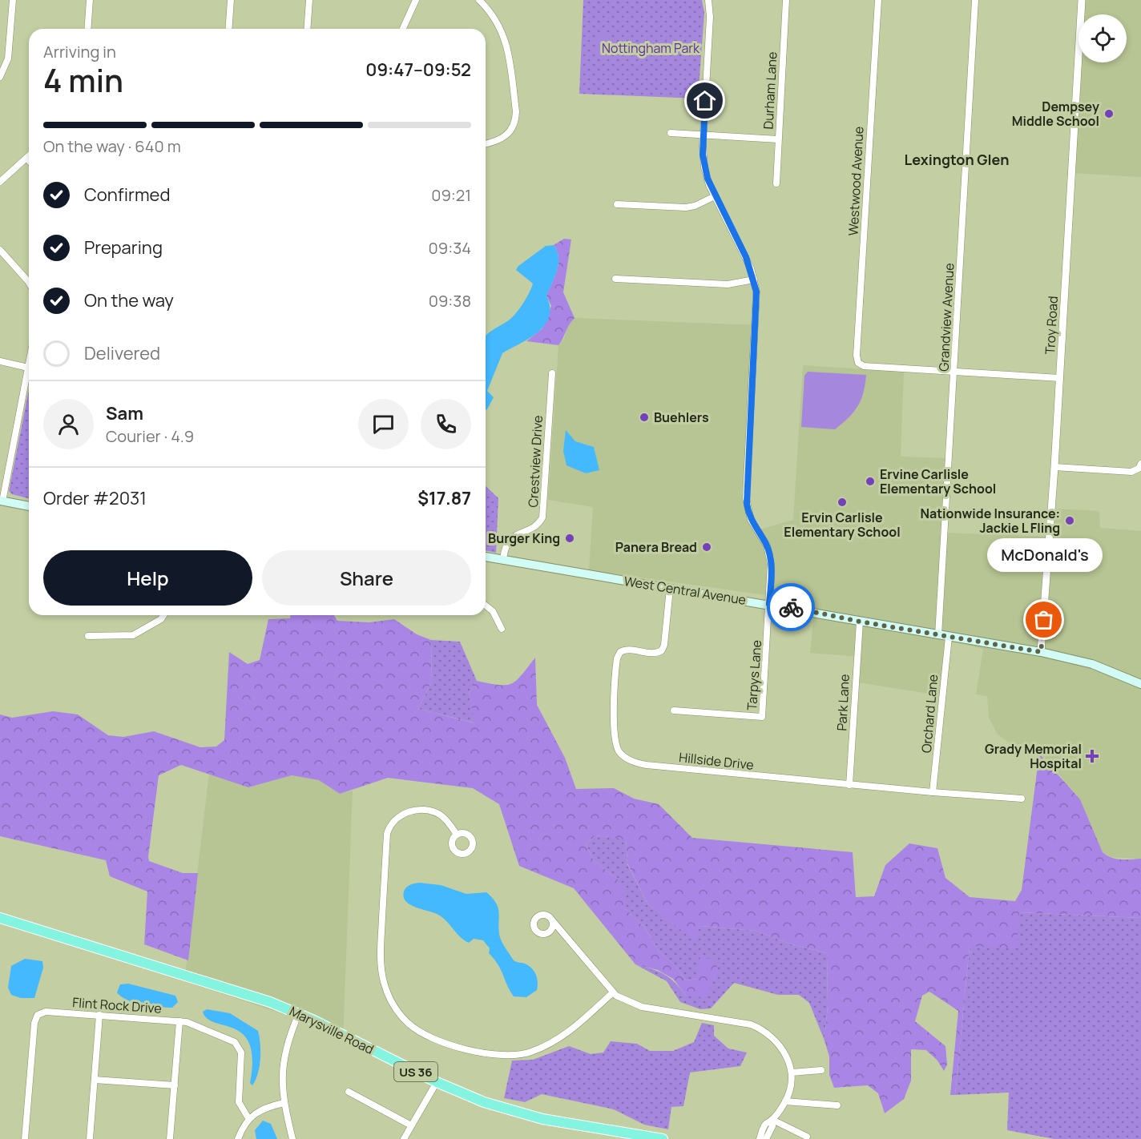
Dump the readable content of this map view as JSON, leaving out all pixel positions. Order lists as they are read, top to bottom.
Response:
{
  "streets": {
    "highway": ["Marysville Road", "US 36"],
    "main road": ["West Central Avenue"],
    "street": [
      "Durham Lane",
      "Westwood Avenue",
      "Grandview Avenue",
      "Troy Road",
      "Crestview Drive",
      "Tarpys Lane",
      "Park Lane",
      "Orchard Lane",
      "Hillside Drive",
      "Flint Rock Drive"
    ]
  },
  "crossings": [
    ["Westwood Avenue", "Grandview Avenue"],
    ["Grandview Avenue", "West Central Avenue"],
    ["Troy Road", "West Central Avenue"],
    ["Crestview Drive", "West Central Avenue"],
    ["West Central Avenue", "Tarpys Lane"],
    ["West Central Avenue", "Park Lane"],
    ["West Central Avenue", "Orchard Lane"],
    ["West Central Avenue", "Hillside Drive"],
    ["Park Lane", "Hillside Drive"],
    ["Orchard Lane", "Hillside Drive"]
  ],
  "districts": ["Lexington Glen"],
  "parks": ["Nottingham Park"],
  "places": {
    "other": [
      "Dempsey Middle School",
      "Buehlers",
      "Ervine Carlisle Elementary School",
      "Ervin Carlisle Elementary School",
      "Nationwide Insurance: Jackie L Fling",
      "Burger King",
      "Panera Bread",
      "McDonald's"
    ],
    "health": ["Grady Memorial Hospital"]
  },
  "page": {
    "heading": ["4 min", "Arriving in", "09:47–09:52"],
    "panel": [
      "Sam",
      "Courier · 4.9",
      "Order #2031",
      "$17.87"
    ],
    "bar": "On the way · 640 m",
    "list": [
      ["Confirmed", "09:21"],
      ["Preparing", "09:34"],
      ["On the way", "09:38"],
      "Delivered"
    ],
    "bubble": "McDonald's",
    "buttons": ["Help", "Share"]
  }
}
